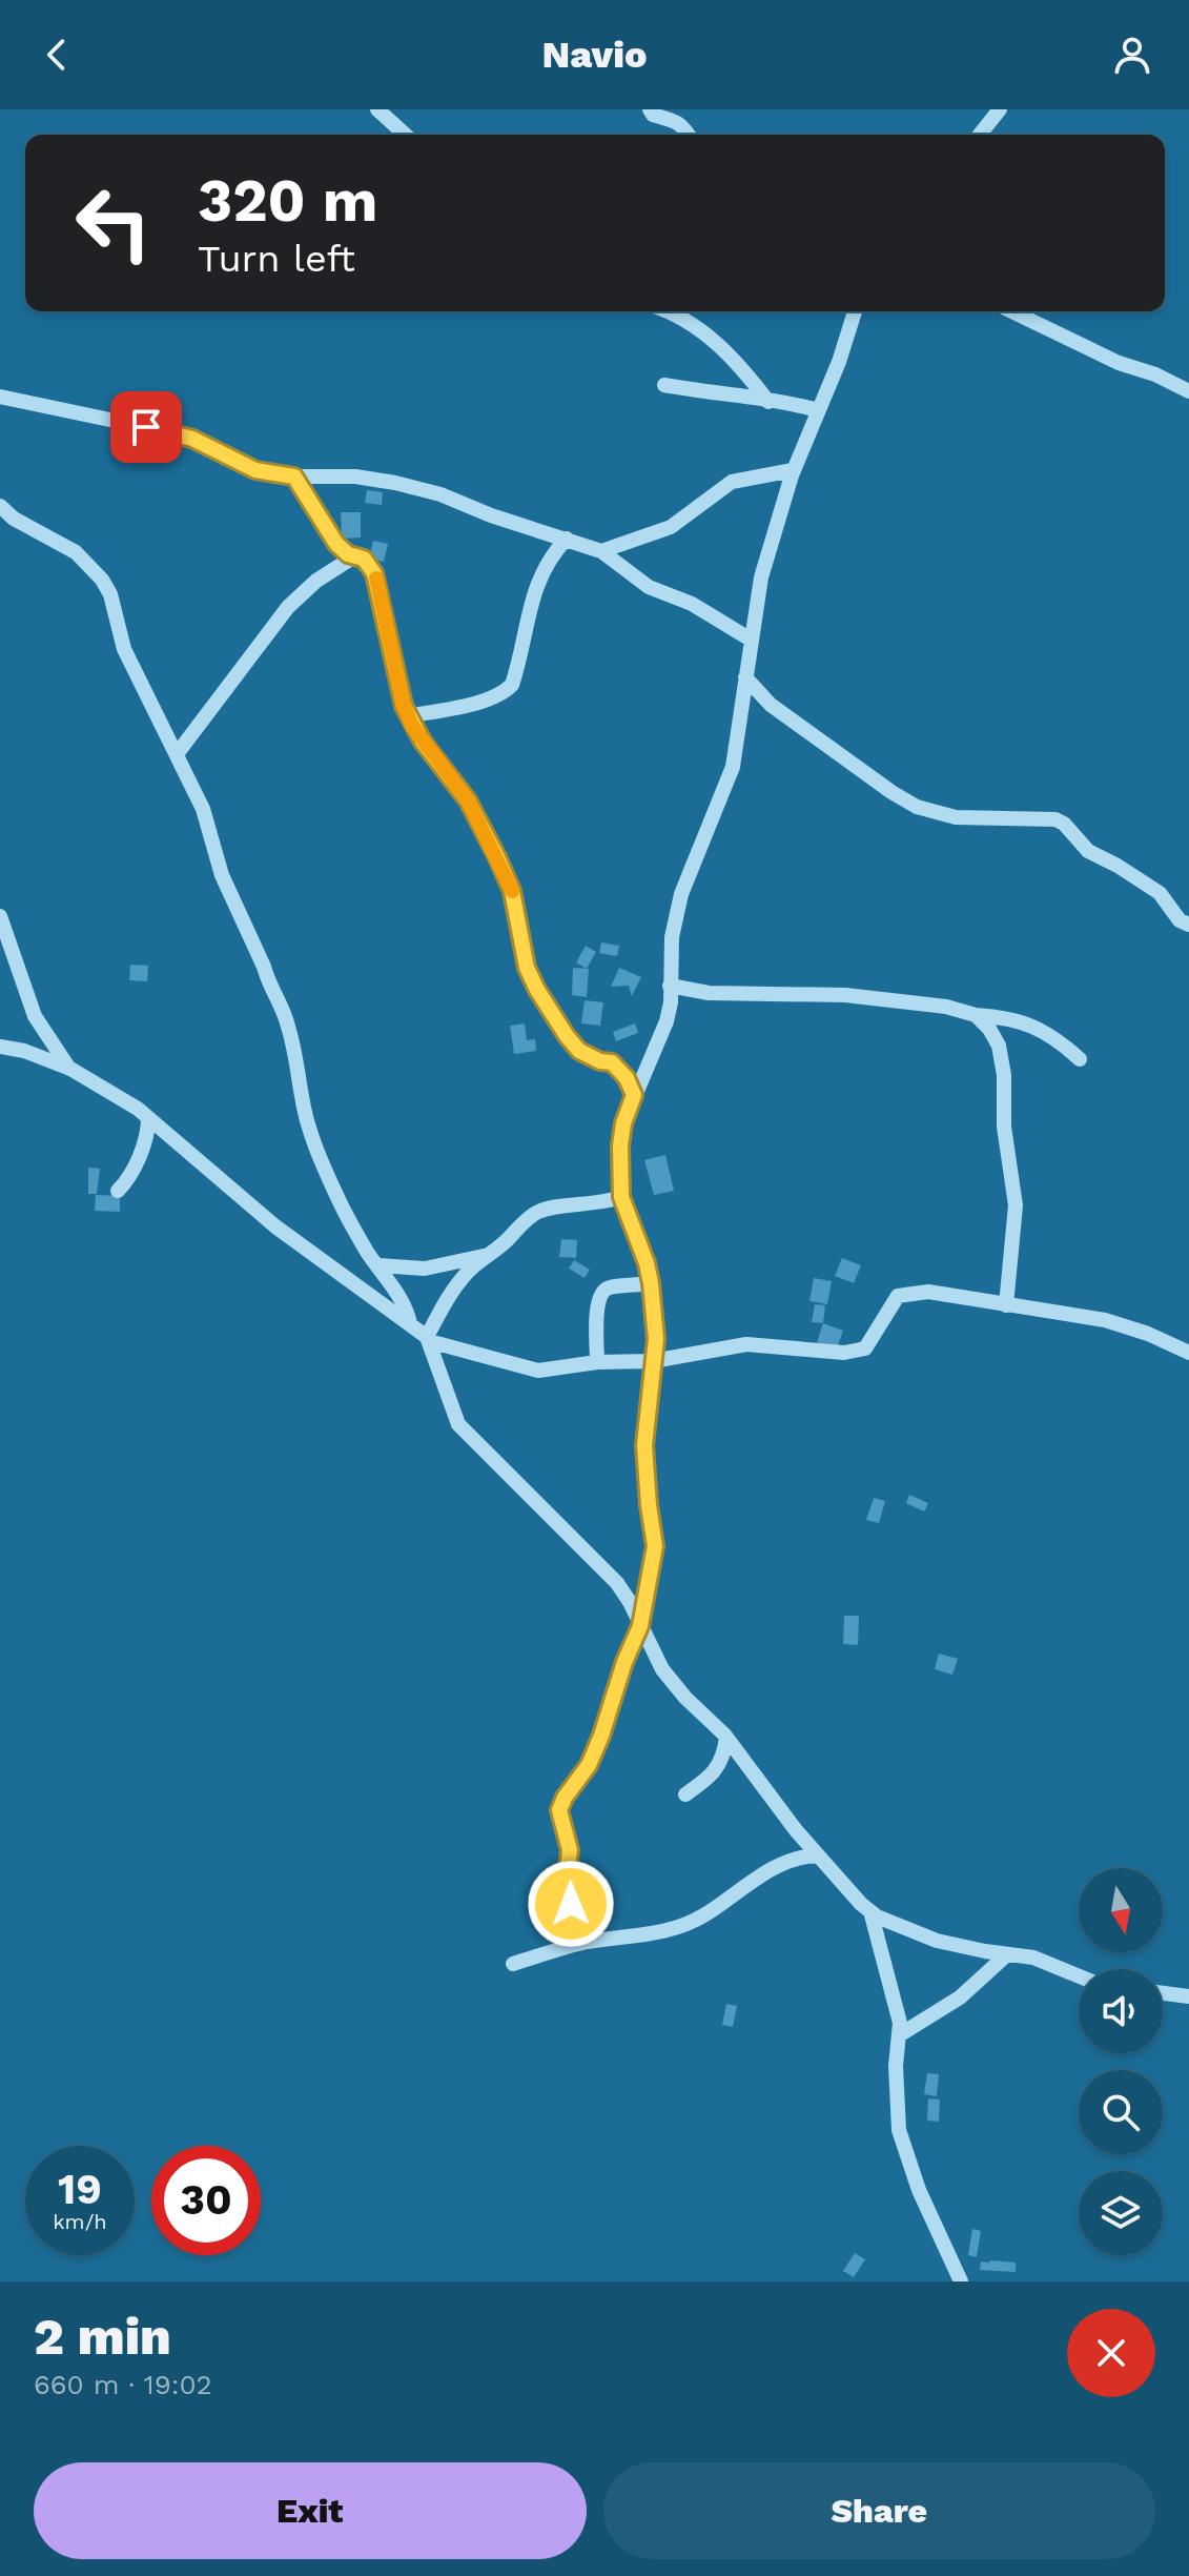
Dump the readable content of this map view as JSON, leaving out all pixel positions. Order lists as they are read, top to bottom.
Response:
{
  "north": "bottom",
  "page": {
    "header": "Navio",
    "turn": ["320 m", "Turn left"],
    "speed": "19 km/h",
    "limit": "30",
    "heading": ["2 min", "660 m · 19:02"],
    "buttons": ["Exit", "Share"]
  }
}
